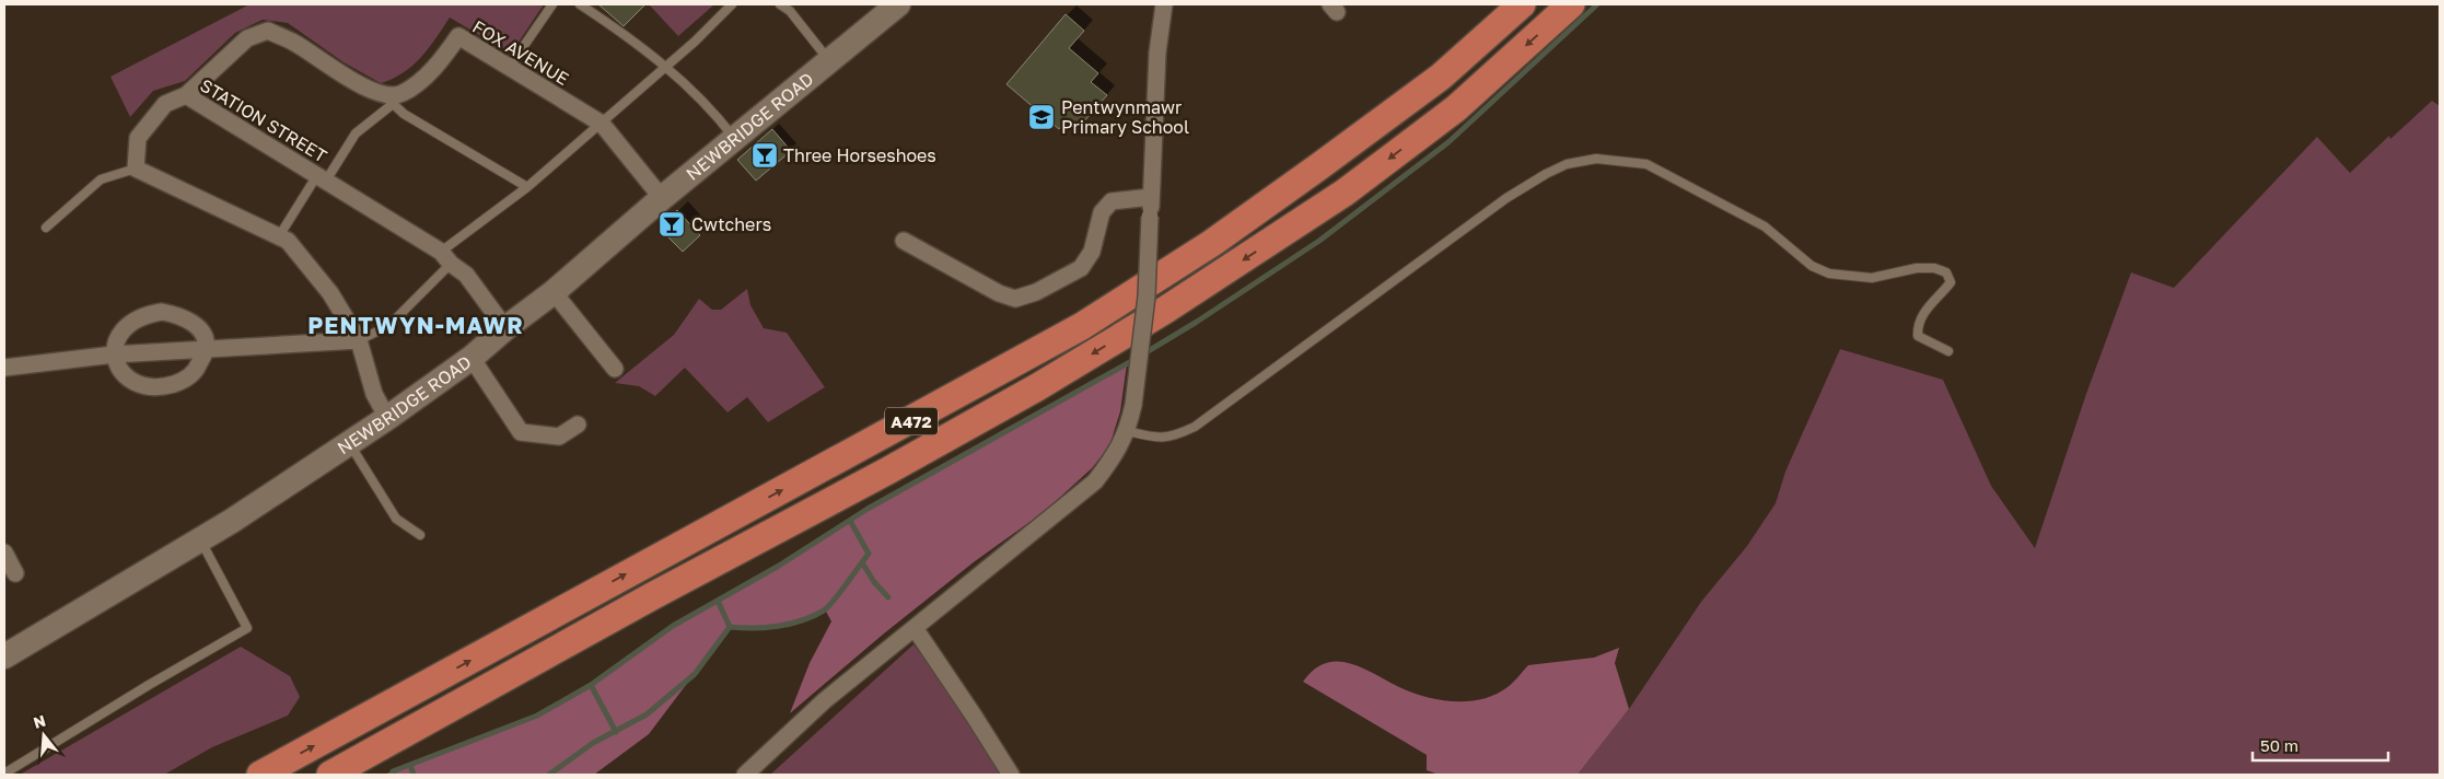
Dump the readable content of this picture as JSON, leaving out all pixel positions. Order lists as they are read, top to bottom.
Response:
{
  "streets": {
    "main road": ["A472"],
    "street": ["FOX AVENUE", "STATION STREET", "NEWBRIDGE ROAD"]
  },
  "crossings": [
    ["FOX AVENUE", "NEWBRIDGE ROAD"],
    ["STATION STREET", "NEWBRIDGE ROAD"]
  ],
  "districts": ["PENTWYN-MAWR"],
  "places": {
    "school or university": ["Pentwynmawr Primary School"],
    "bar": ["Three Horseshoes", "Cwtchers"]
  },
  "scale_bar": "50 m",
  "north": "top"
}
